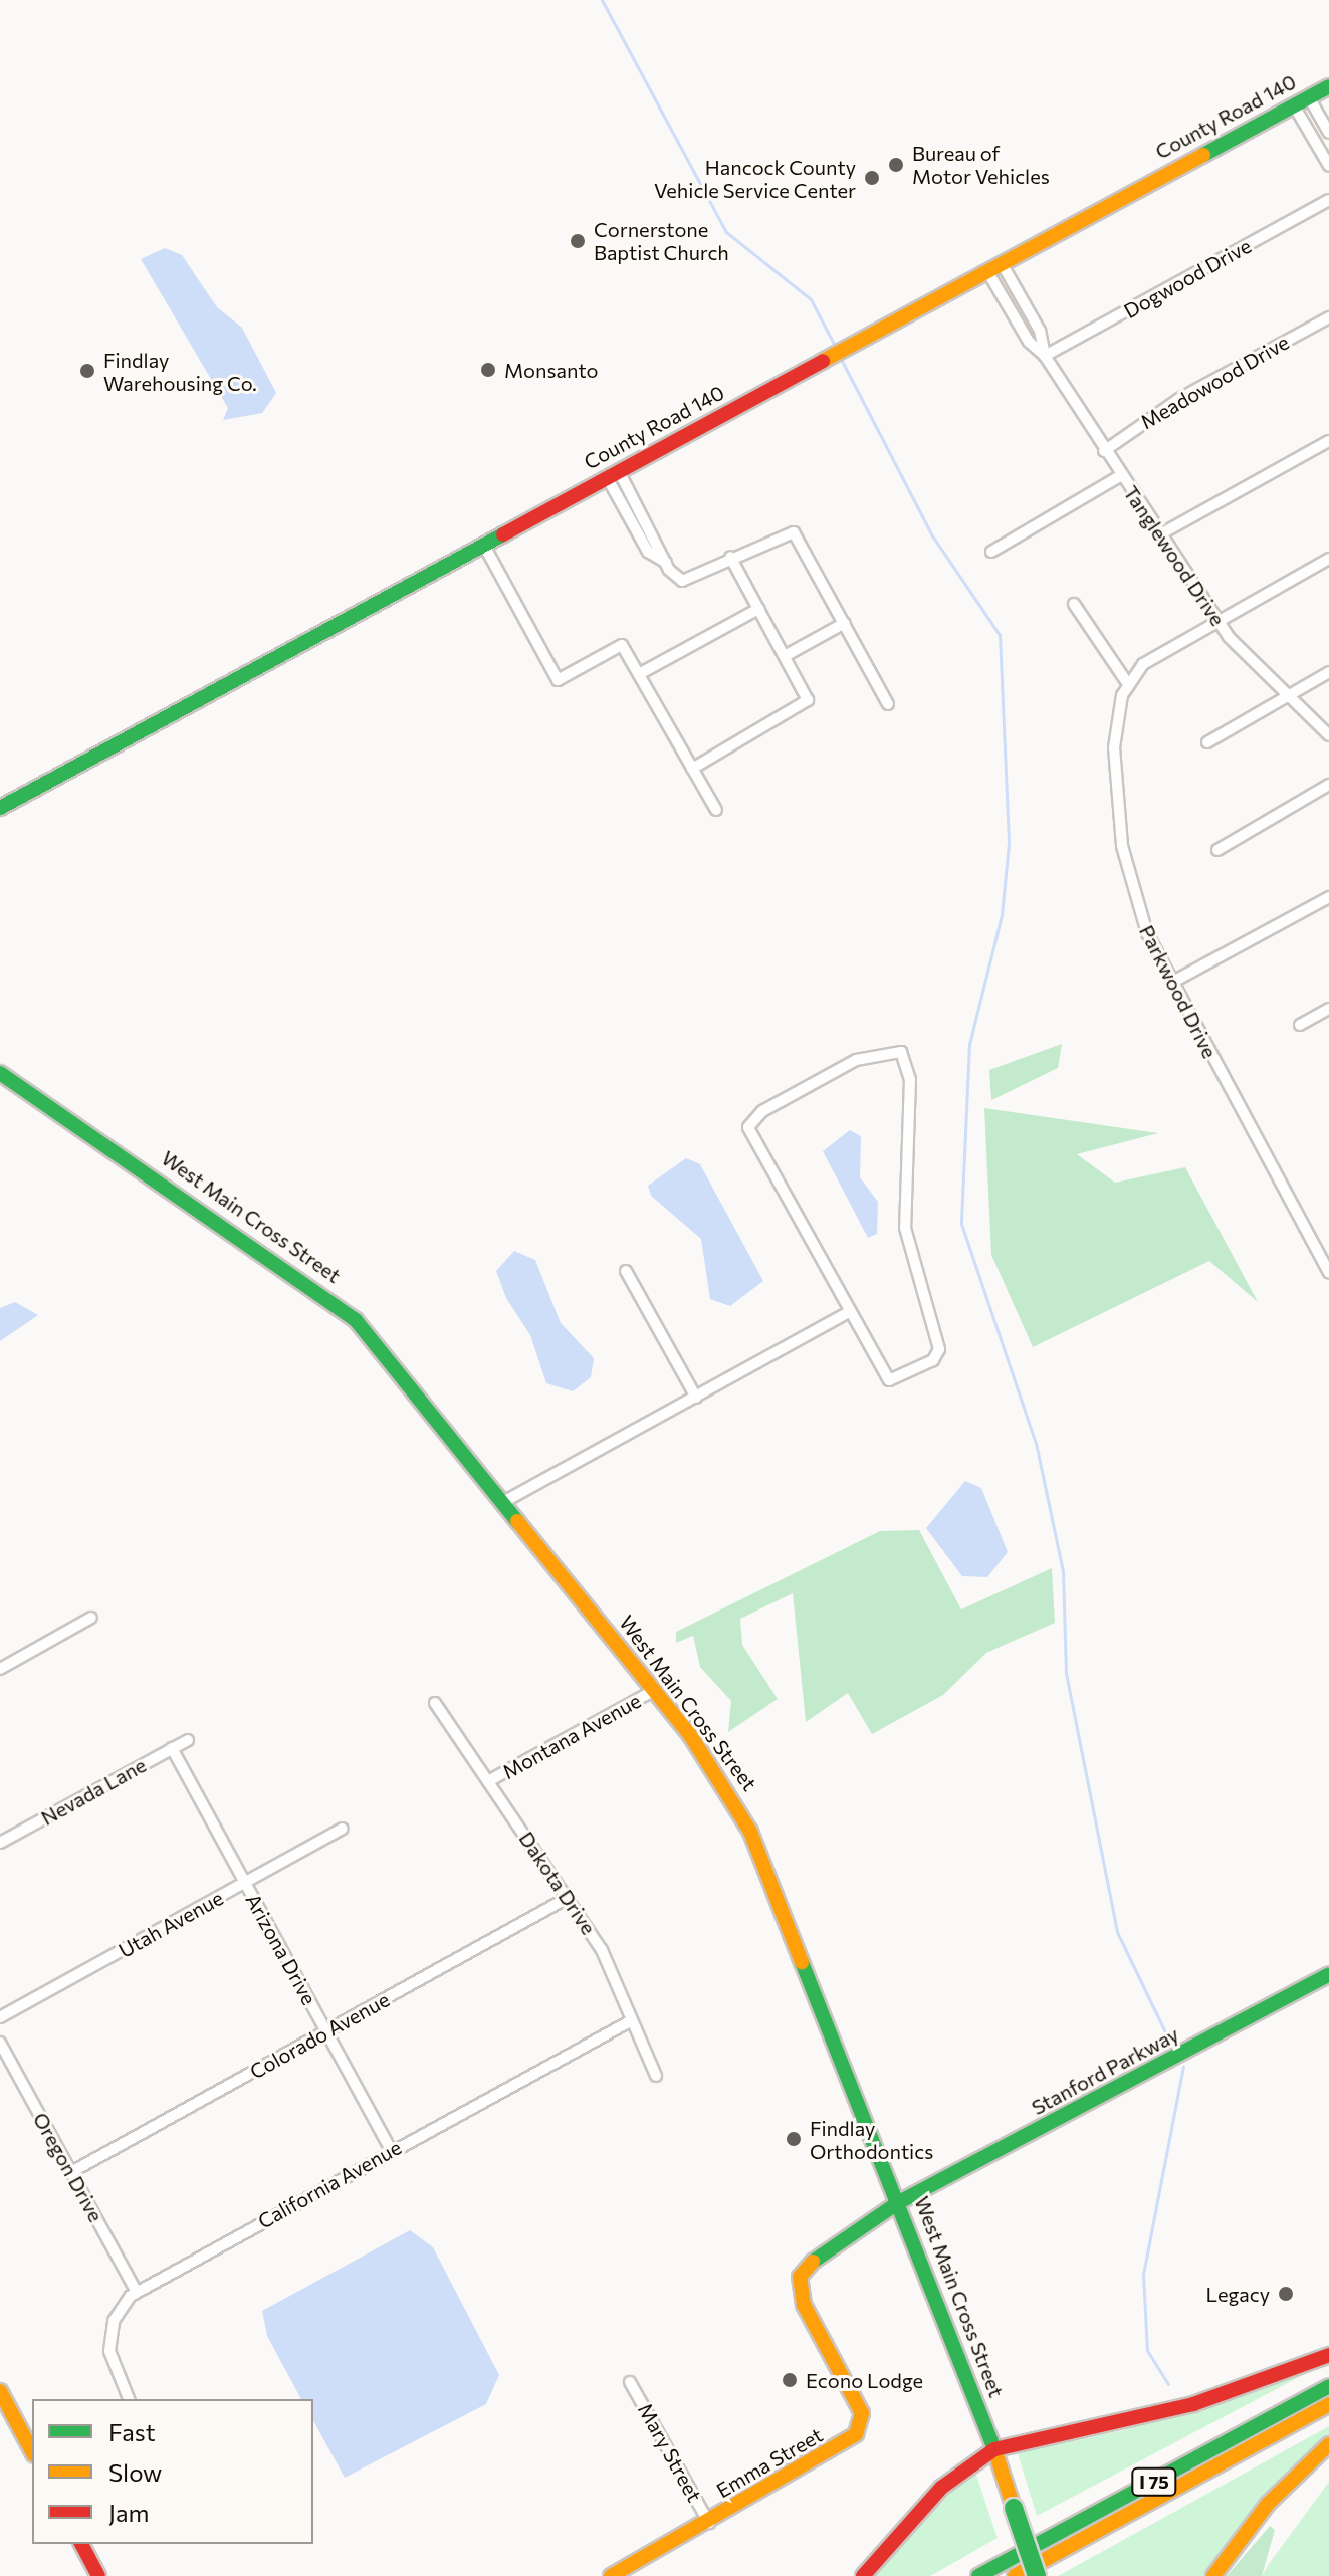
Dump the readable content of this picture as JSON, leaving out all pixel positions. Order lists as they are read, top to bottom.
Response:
{
  "streets": {
    "main road": [
      "County Road 140",
      "West Main Cross Street",
      "Stanford Parkway",
      "Emma Street",
      "I 75"
    ],
    "street": [
      "Dogwood Drive",
      "Meadowood Drive",
      "Tanglewood Drive",
      "Parkwood Drive",
      "Montana Avenue",
      "Nevada Lane",
      "Dakota Drive",
      "Utah Avenue",
      "Arizona Drive",
      "Colorado Avenue",
      "Oregon Drive",
      "California Avenue",
      "Mary Street"
    ]
  },
  "crossings": [
    ["County Road 140", "Tanglewood Drive"],
    ["Dogwood Drive", "Tanglewood Drive"],
    ["Meadowood Drive", "Tanglewood Drive"],
    ["Tanglewood Drive", "Parkwood Drive"],
    ["West Main Cross Street", "Montana Avenue"],
    ["West Main Cross Street", "Stanford Parkway"],
    ["West Main Cross Street", "Emma Street"],
    ["Montana Avenue", "Dakota Drive"],
    ["Nevada Lane", "Arizona Drive"],
    ["Dakota Drive", "Colorado Avenue"],
    ["Dakota Drive", "California Avenue"],
    ["Utah Avenue", "Arizona Drive"],
    ["Arizona Drive", "Colorado Avenue"],
    ["Arizona Drive", "California Avenue"],
    ["Colorado Avenue", "Oregon Drive"],
    ["Stanford Parkway", "Emma Street"],
    ["Oregon Drive", "California Avenue"],
    ["Mary Street", "Emma Street"]
  ],
  "places": [
    "Bureau of Motor Vehicles",
    "Hancock County Vehicle Service Center",
    "Cornerstone Baptist Church",
    "Monsanto",
    "Findlay Warehousing Co.",
    "Findlay Orthodontics",
    "Legacy",
    "Econo Lodge"
  ],
  "legend": ["Fast", "Slow", "Jam"]
}
